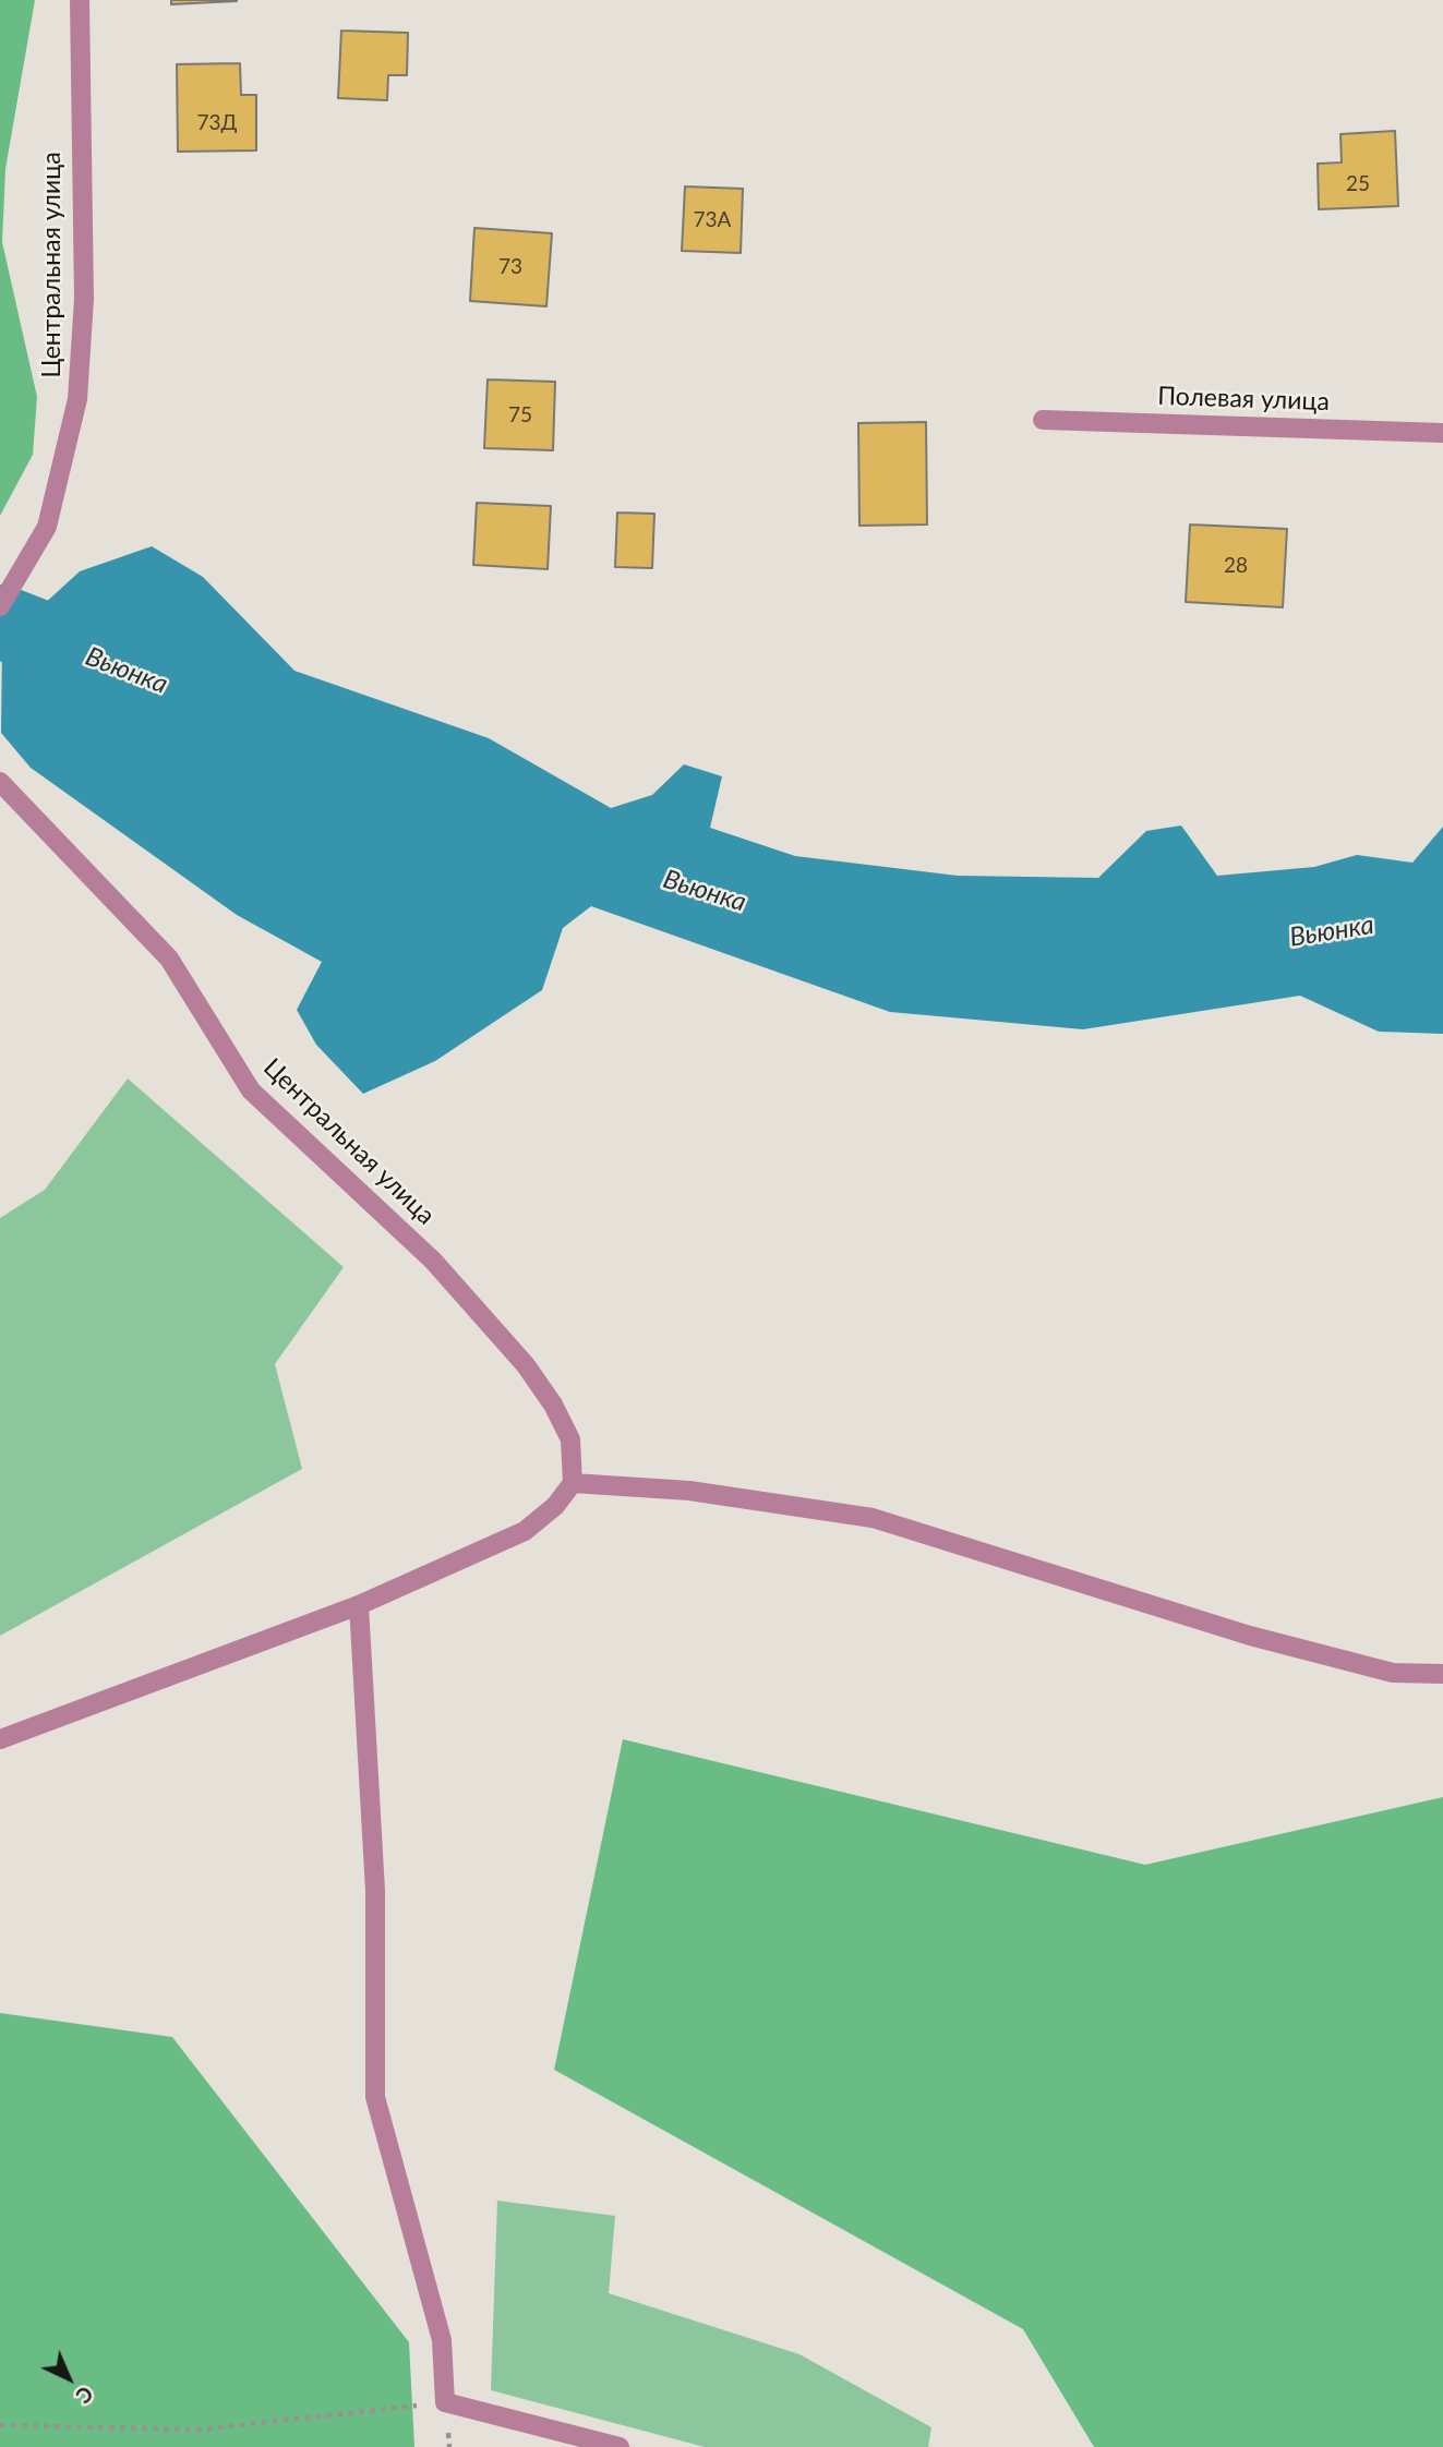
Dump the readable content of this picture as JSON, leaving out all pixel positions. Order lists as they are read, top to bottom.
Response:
{
  "streets": {
    "street": ["Центральная улица", "Полевая улица"]
  },
  "water": ["Вьюнка"],
  "house_numbers": [
    "73Д",
    "25",
    "73А",
    "73",
    "75",
    "28"
  ],
  "north": "bottom right"
}
